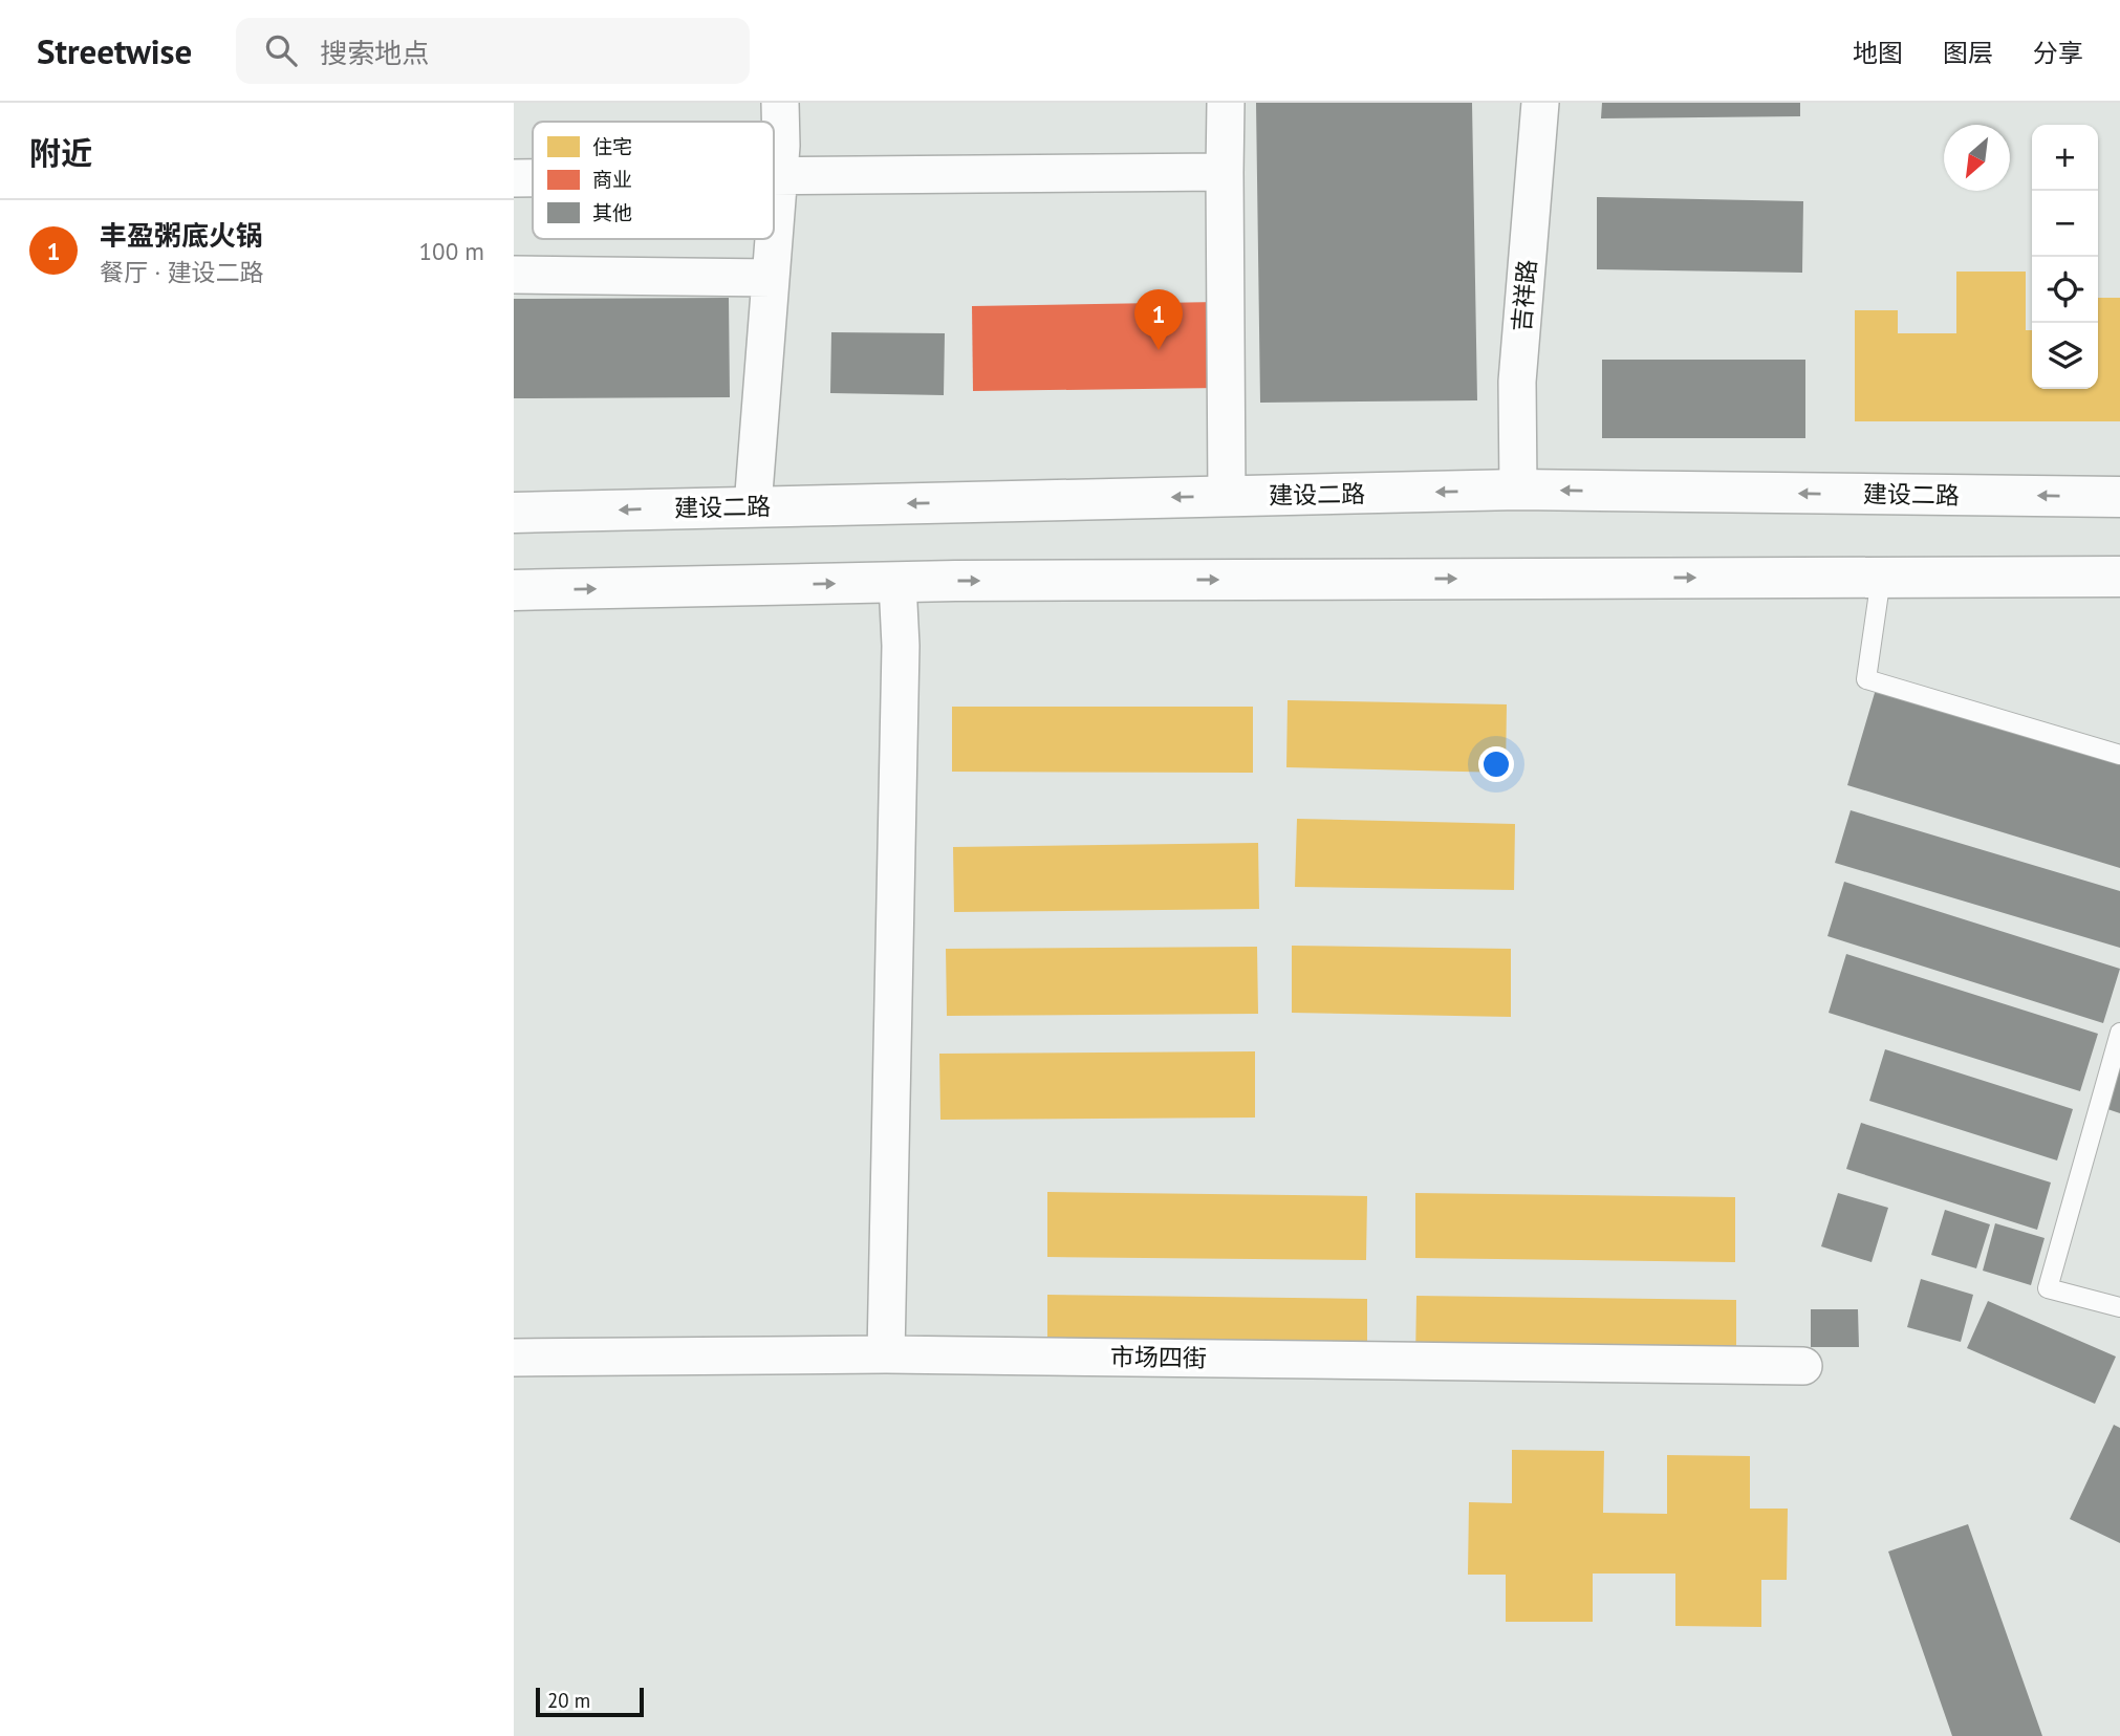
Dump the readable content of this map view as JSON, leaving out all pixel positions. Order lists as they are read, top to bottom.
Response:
{
  "streets": {
    "main road": ["建设二路"],
    "street": ["吉祥路", "市场四街"]
  },
  "crossings": [
    ["吉祥路", "建设二路"]
  ],
  "legend": ["住宅", "商业", "其他"],
  "scale_bar": "20 m",
  "north": "bottom left",
  "page": {
    "header": "Streetwise",
    "search": "搜索地点",
    "nav": ["地图", "图层", "分享"],
    "heading": "附近",
    "map_buttons": ["+", "−"],
    "list": [
      {
        "mark": "1",
        "name": "丰盈粥底火锅",
        "note": "餐厅 · 建设二路",
        "value": "100 m"
      }
    ],
    "pins": "1",
    "scale": "20 m"
  }
}
